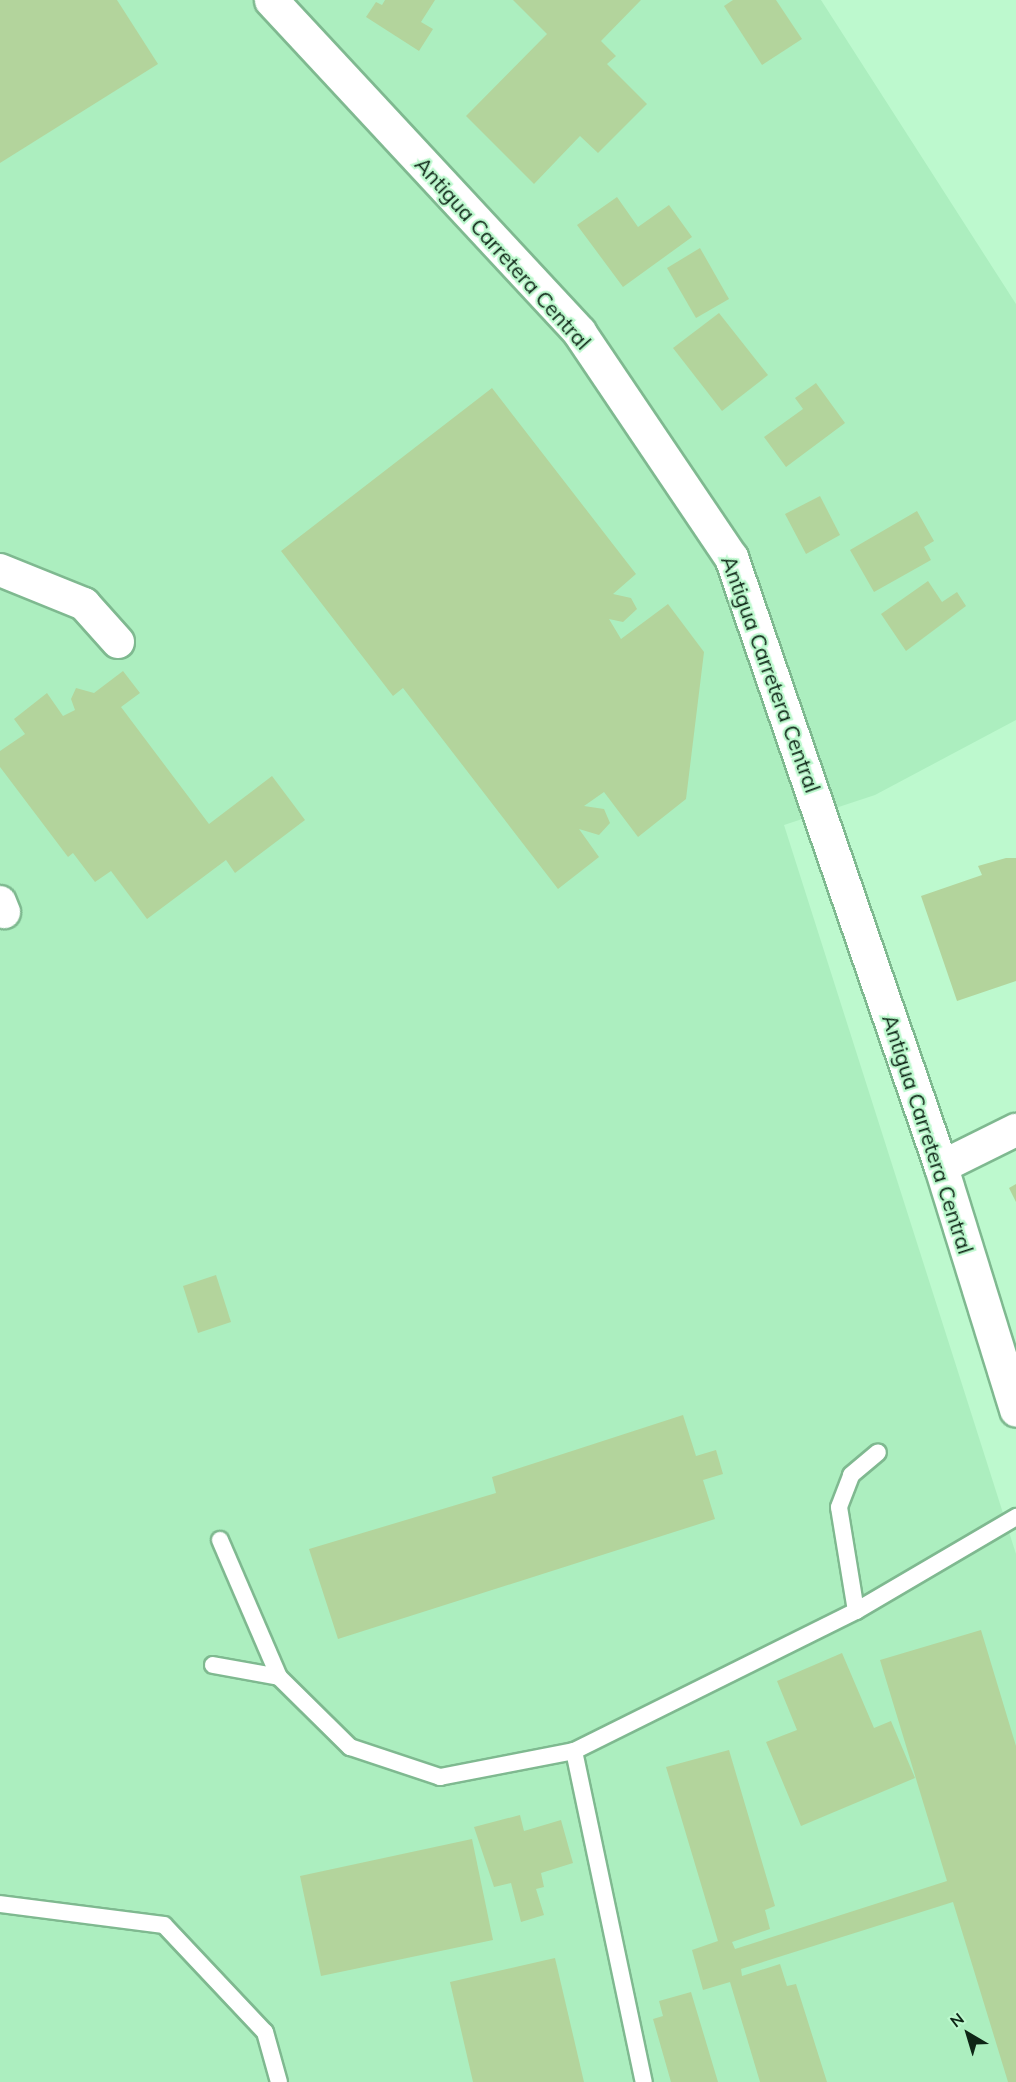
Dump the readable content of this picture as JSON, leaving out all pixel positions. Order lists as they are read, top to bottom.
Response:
{
  "streets": {
    "street": ["Antigua Carretera Central"]
  },
  "north": "top left"
}
